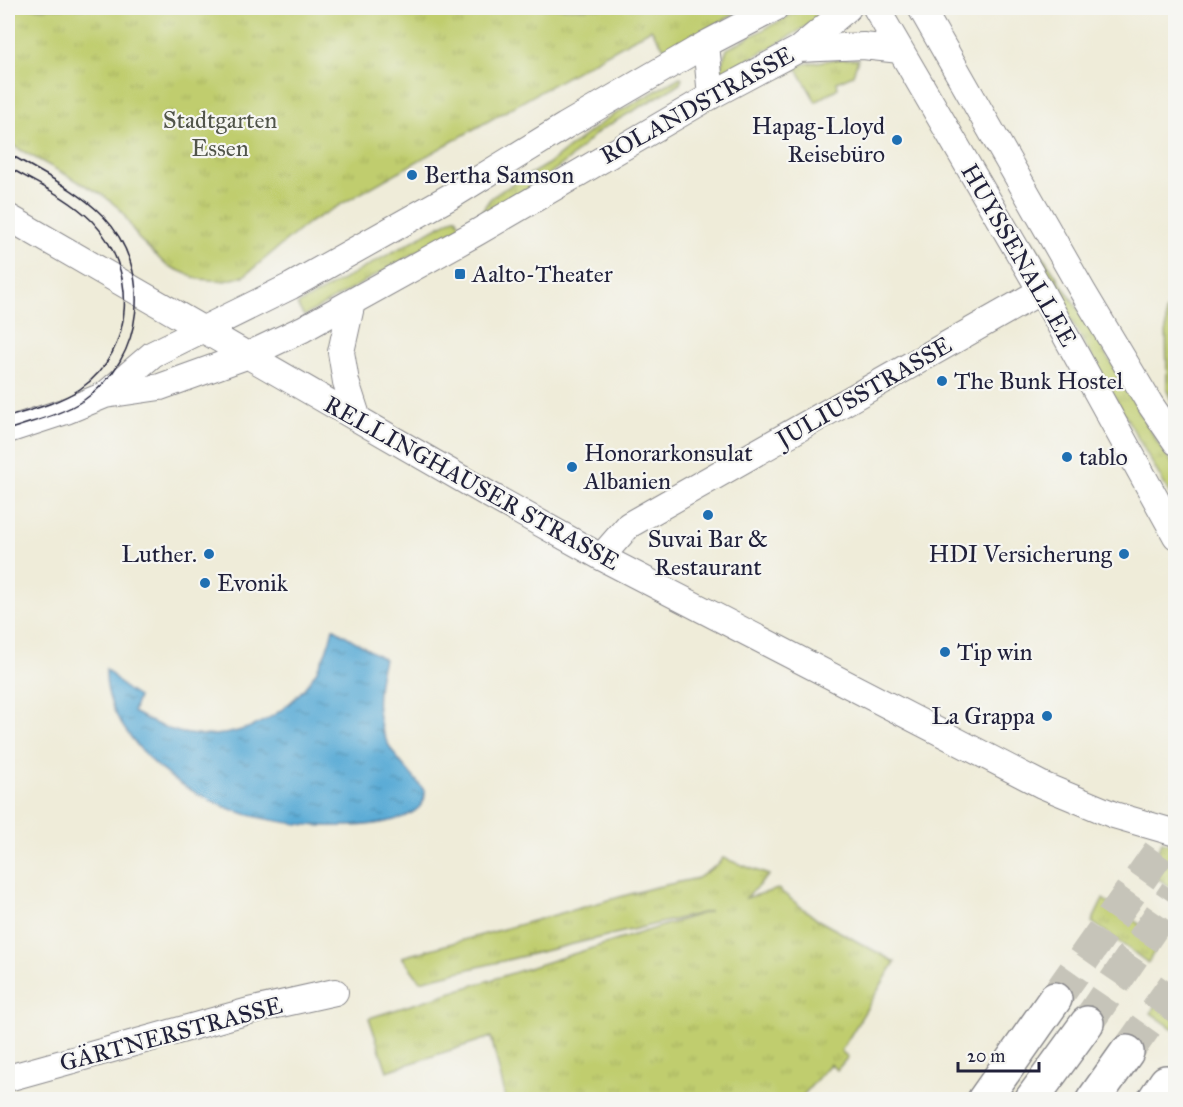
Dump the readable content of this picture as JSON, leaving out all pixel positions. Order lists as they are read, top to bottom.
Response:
{
  "streets": {
    "street": [
      "ROLANDSTRASSE",
      "HUYSSENALLEE",
      "JULIUSSTRASSE",
      "RELLINGHAUSER STRASSE",
      "GÄRTNERSTRASSE"
    ]
  },
  "crossings": [
    ["ROLANDSTRASSE", "RELLINGHAUSER STRASSE"],
    ["HUYSSENALLEE", "JULIUSSTRASSE"],
    ["JULIUSSTRASSE", "RELLINGHAUSER STRASSE"]
  ],
  "parks": ["Stadtgarten Essen"],
  "places": {
    "other": [
      "Hapag-Lloyd Reisebüro",
      "Bertha Samson",
      "The Bunk Hostel",
      "tablo",
      "Honorarkonsulat Albanien",
      "Suvai Bar & Restaurant",
      "Luther.",
      "HDI Versicherung",
      "Evonik",
      "Tip win",
      "La Grappa"
    ],
    "transit": ["Aalto-Theater"]
  },
  "scale_bar": "20 m"
}
